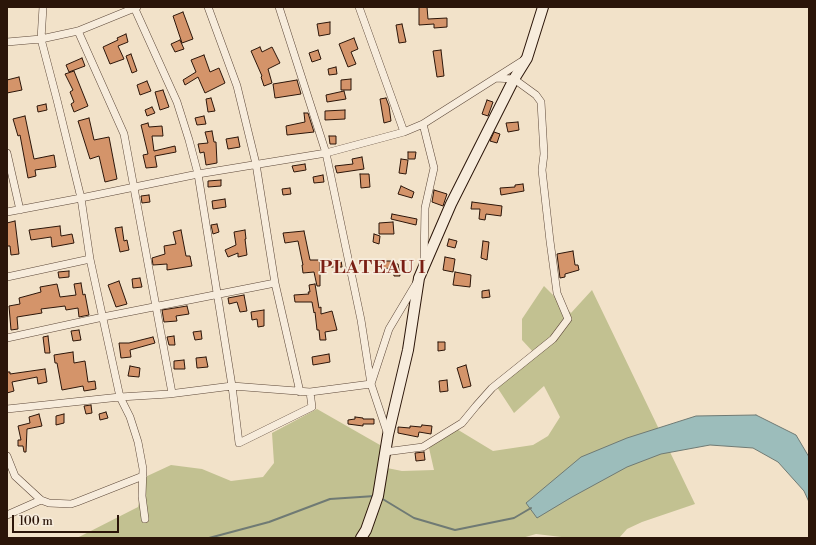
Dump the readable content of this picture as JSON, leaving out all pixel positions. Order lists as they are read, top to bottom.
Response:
{
  "districts": ["PLATEAU I"],
  "scale_bar": "100 m"
}
